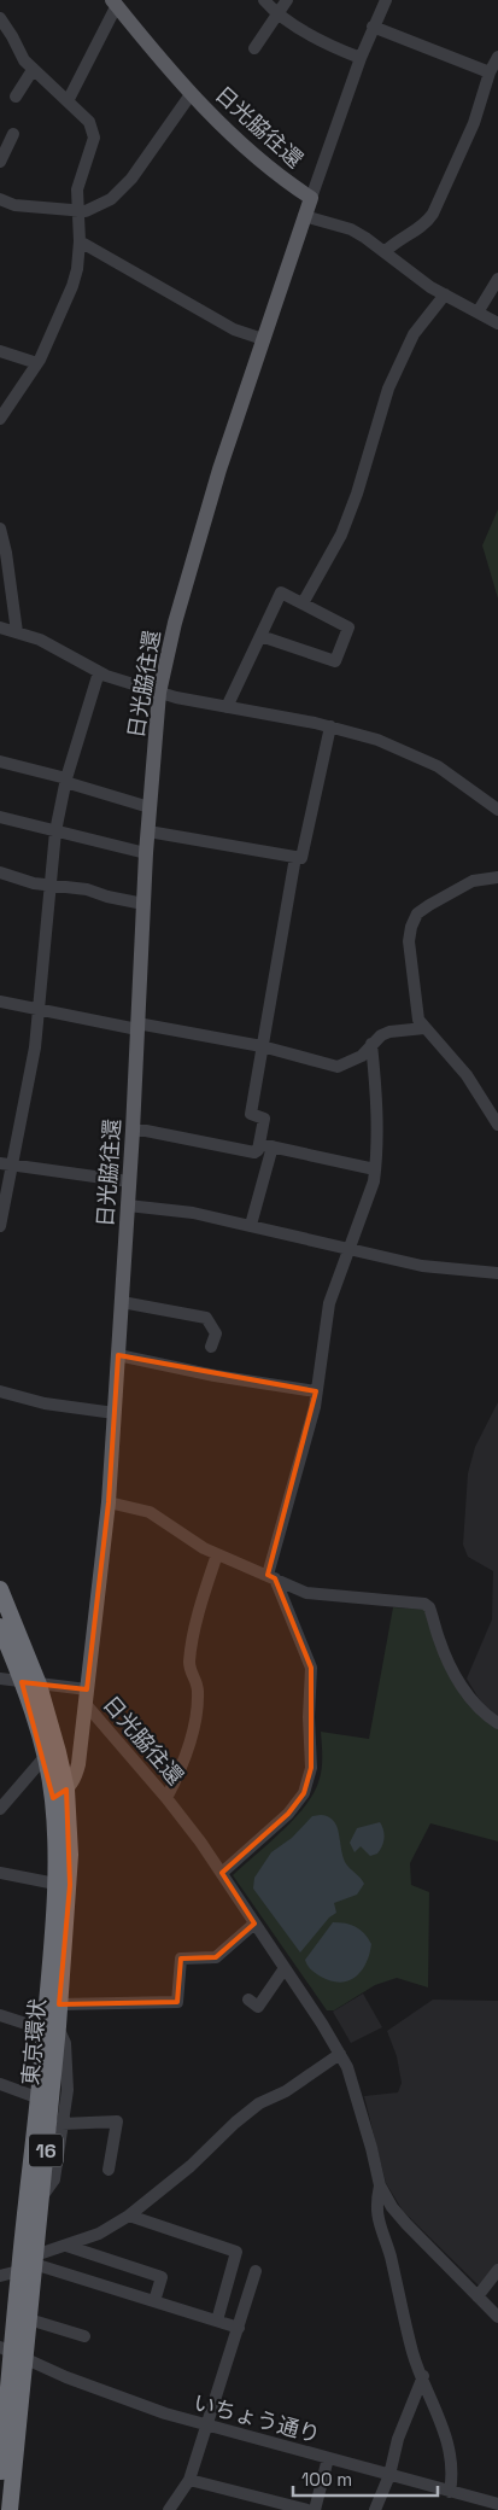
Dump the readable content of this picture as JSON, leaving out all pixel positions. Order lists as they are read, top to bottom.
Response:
{
  "streets": {
    "highway": ["東京環状", "16"],
    "main road": ["日光脇往還"],
    "street": ["いちょう通り"]
  },
  "crossings": [
    ["東京環状", "いちょう通り"]
  ],
  "scale_bar": "100 m"
}
